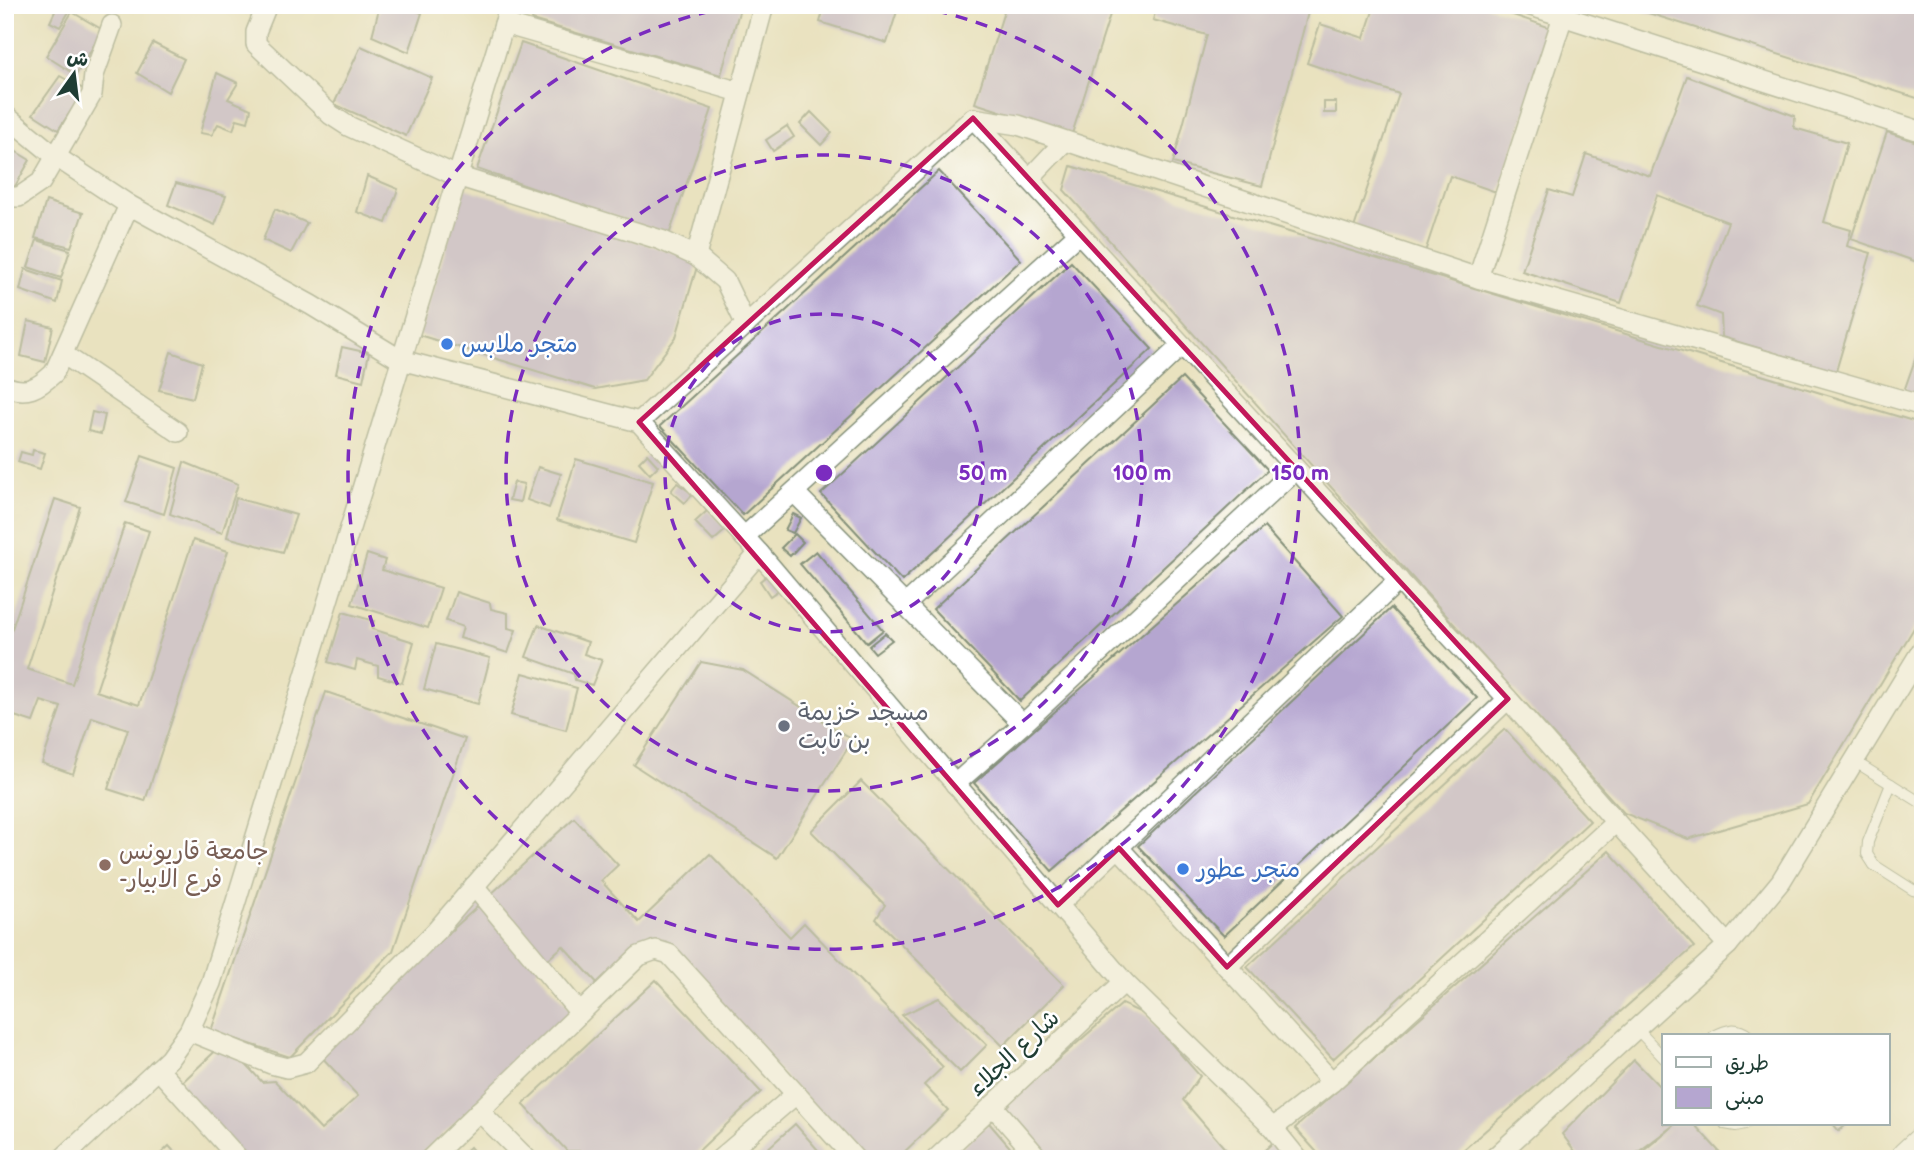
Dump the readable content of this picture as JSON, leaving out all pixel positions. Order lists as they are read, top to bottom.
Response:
{
  "streets": {
    "street": ["شارع الجلاء"]
  },
  "places": [
    "متجر ملابس",
    "مسجد خزيمة بن ثابت",
    "جامعة قاريونس -فرع الابيار",
    "متجر عطور"
  ],
  "legend": ["طريق", "مبنى"],
  "north": "top",
  "rings": ["50 m", "100 m", "150 m"]
}
